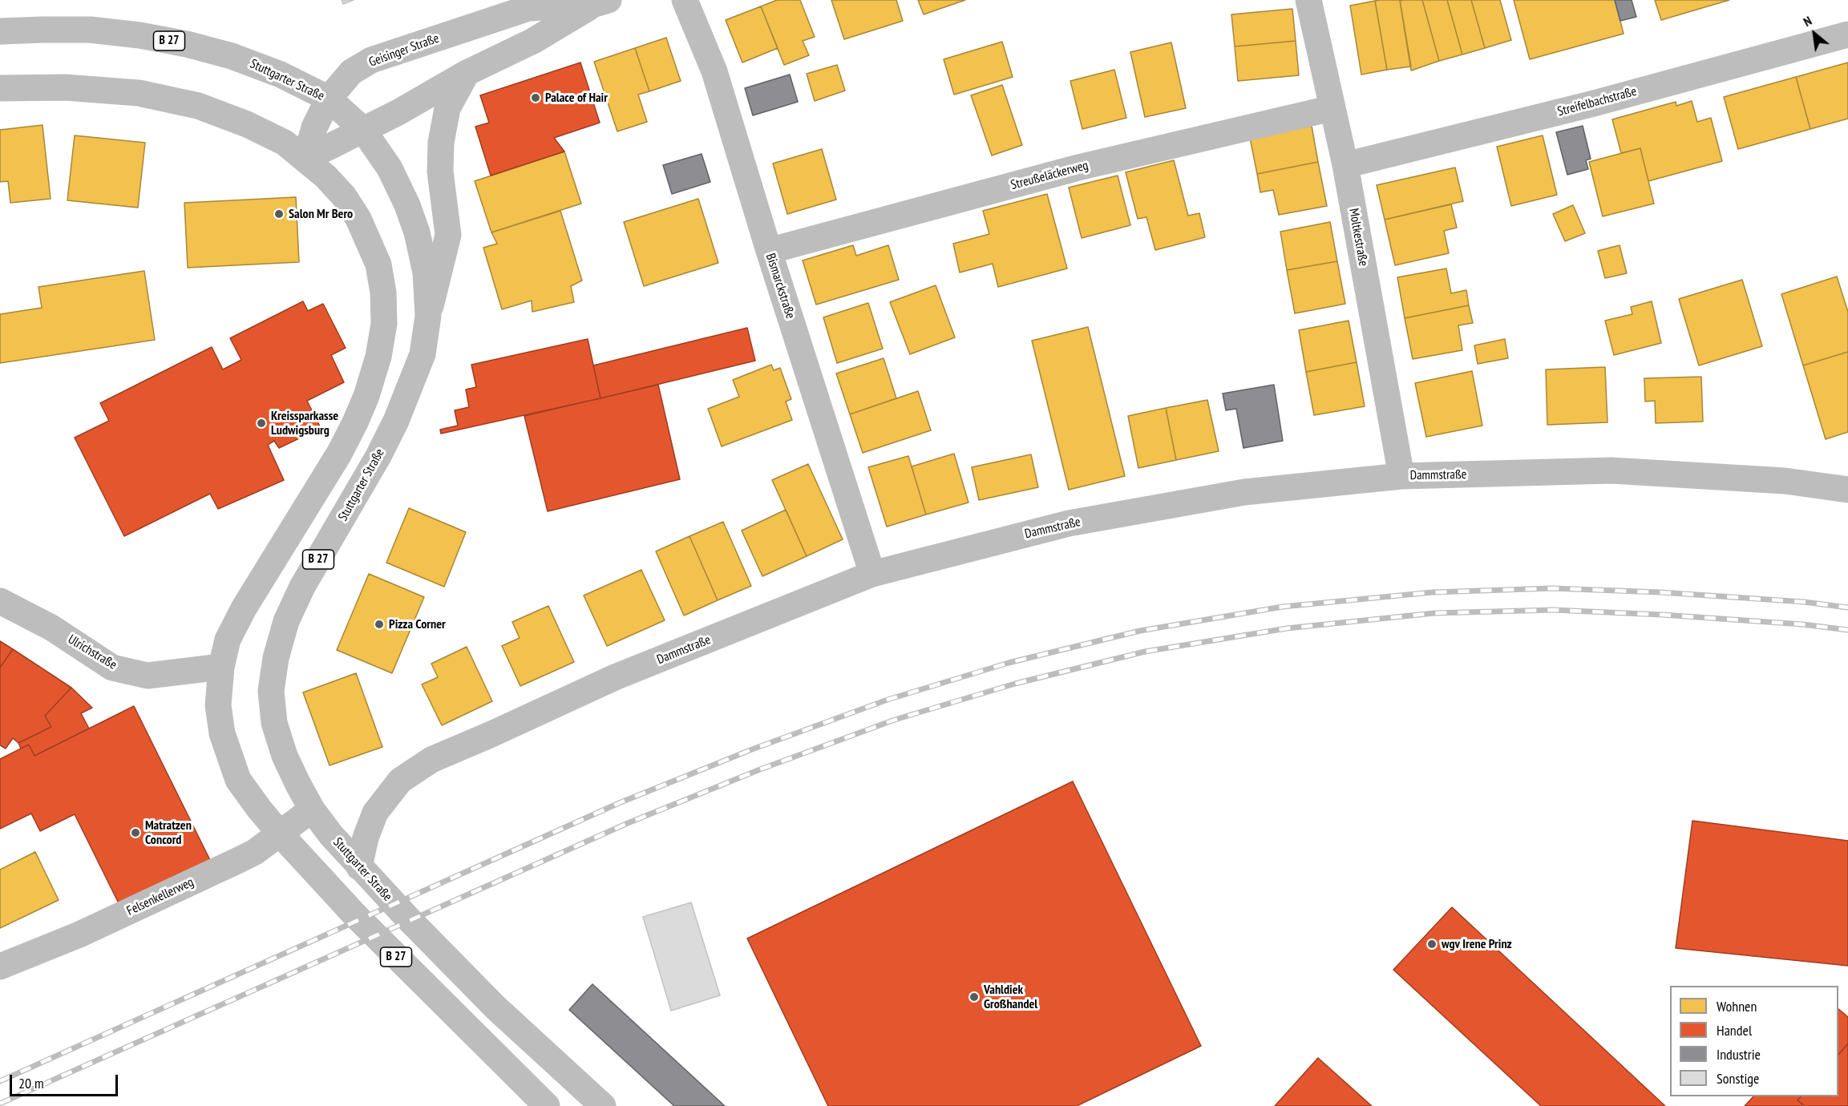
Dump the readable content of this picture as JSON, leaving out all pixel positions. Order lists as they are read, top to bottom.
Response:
{
  "streets": {
    "street": [
      "B 27",
      "Geisinger Straße",
      "Stuttgarter Straße",
      "Streifelbachstraße",
      "Streußeläckerweg",
      "Moltkestraße",
      "Bismarckstraße",
      "Dammstraße",
      "Ulrichstraße",
      "Felsenkellerweg"
    ]
  },
  "crossings": [
    ["B 27", "Geisinger Straße"],
    ["B 27", "Ulrichstraße"],
    ["B 27", "Felsenkellerweg"],
    ["Geisinger Straße", "Stuttgarter Straße"],
    ["Stuttgarter Straße", "Dammstraße"],
    ["Stuttgarter Straße", "Felsenkellerweg"],
    ["Streifelbachstraße", "Moltkestraße"],
    ["Streußeläckerweg", "Moltkestraße"],
    ["Streußeläckerweg", "Bismarckstraße"],
    ["Moltkestraße", "Dammstraße"],
    ["Bismarckstraße", "Dammstraße"]
  ],
  "places": [
    "Palace of Hair",
    "Salon Mr Bero",
    "Kreissparkasse Ludwigsburg",
    "Pizza Corner",
    "Matratzen Concord",
    "wgv Irene Prinz",
    "Vahldiek Großhandel"
  ],
  "legend": [
    "Wohnen",
    "Handel",
    "Industrie",
    "Sonstige"
  ],
  "scale_bar": "20 m",
  "north": "top left"
}
